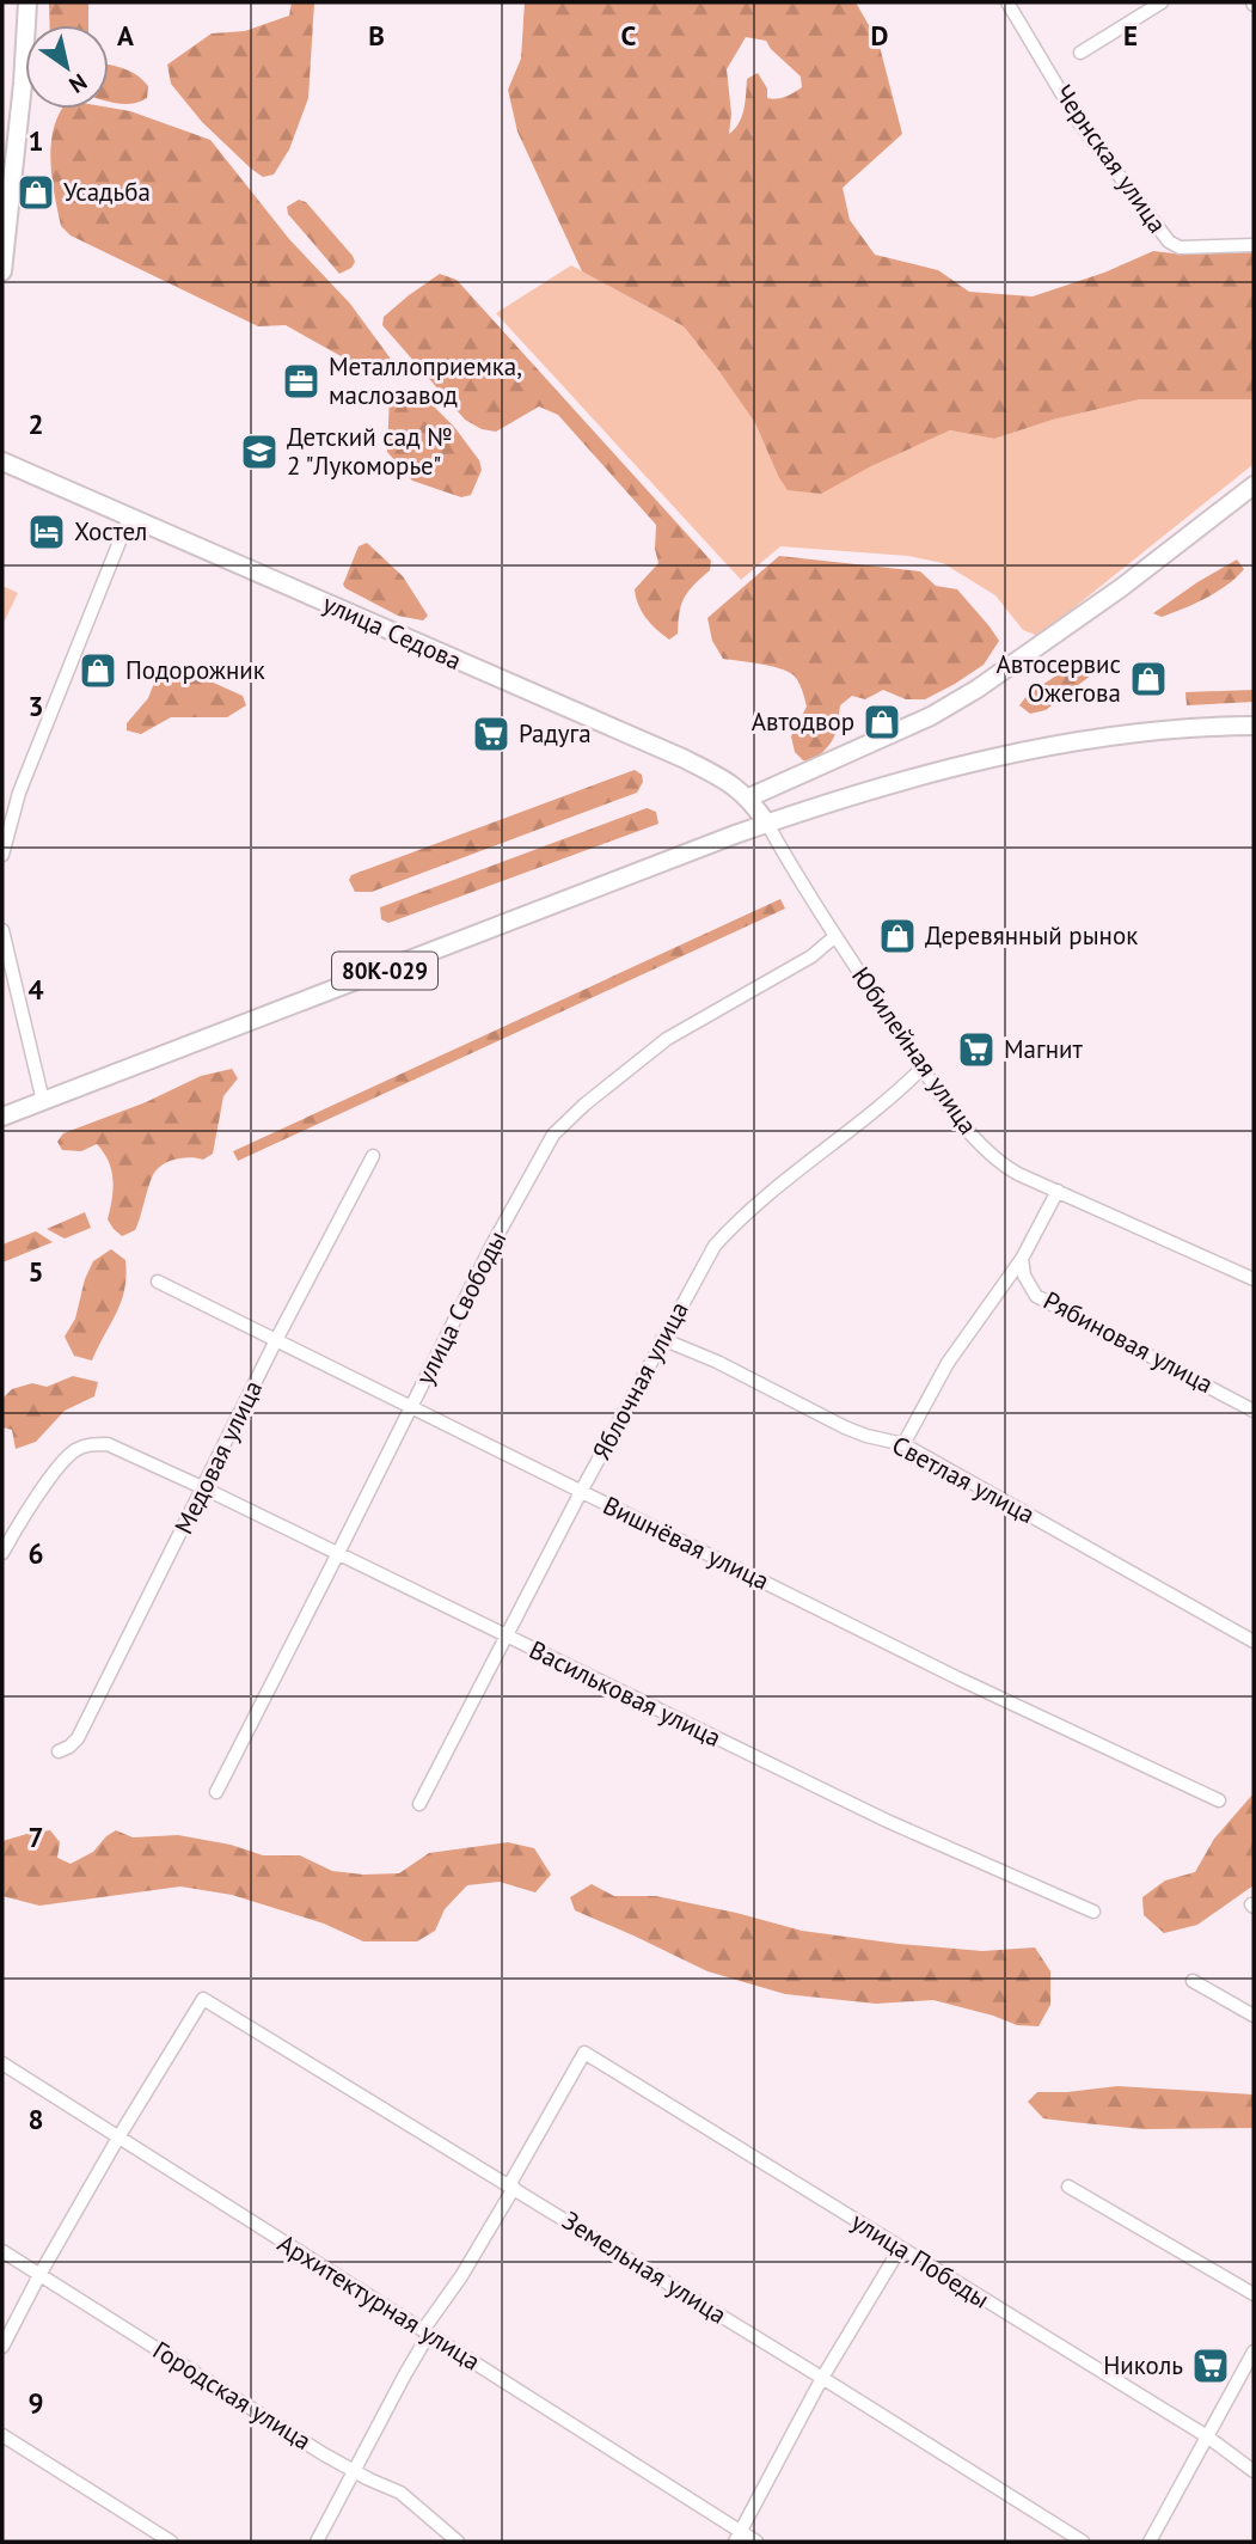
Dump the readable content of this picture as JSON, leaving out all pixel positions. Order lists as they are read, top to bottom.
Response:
{
  "streets": {
    "main road": ["улица Седова", "80К-029"],
    "street": [
      "Чернская улица",
      "Юбилейная улица",
      "улица Свободы",
      "Рябиновая улица",
      "Яблочная улица",
      "Медовая улица",
      "Светлая улица",
      "Вишнёвая улица",
      "Васильковая улица",
      "улица Победы",
      "Земельная улица",
      "Архитектурная улица",
      "Городская улица"
    ]
  },
  "crossings": [
    ["улица Седова", "80К-029"],
    ["улица Седова", "Юбилейная улица"],
    ["80К-029", "Юбилейная улица"],
    ["Юбилейная улица", "улица Свободы"],
    ["Юбилейная улица", "Яблочная улица"],
    ["улица Свободы", "Вишнёвая улица"],
    ["улица Свободы", "Васильковая улица"],
    ["Яблочная улица", "Светлая улица"],
    ["Яблочная улица", "Вишнёвая улица"],
    ["Яблочная улица", "Васильковая улица"],
    ["Медовая улица", "Вишнёвая улица"],
    ["Медовая улица", "Васильковая улица"],
    ["улица Победы", "Земельная улица"],
    ["Земельная улица", "Архитектурная улица"]
  ],
  "places": {
    "shop": [
      "Усадьба",
      "Подорожник",
      "Автосервис Ожегова",
      "Автодвор",
      "Деревянный рынок"
    ],
    "office": ["Металлоприемка, маслозавод"],
    "school or university": ["Детский сад № 2 \"Лукоморье\""],
    "hotel": ["Хостел"],
    "supermarket": ["Радуга", "Магнит", "Николь"]
  },
  "north": "bottom right",
  "grid": {
    "columns": [
      "A",
      "B",
      "C",
      "D",
      "E"
    ],
    "rows": [
      "1",
      "2",
      "3",
      "4",
      "5",
      "6",
      "7",
      "8",
      "9"
    ]
  }
}
